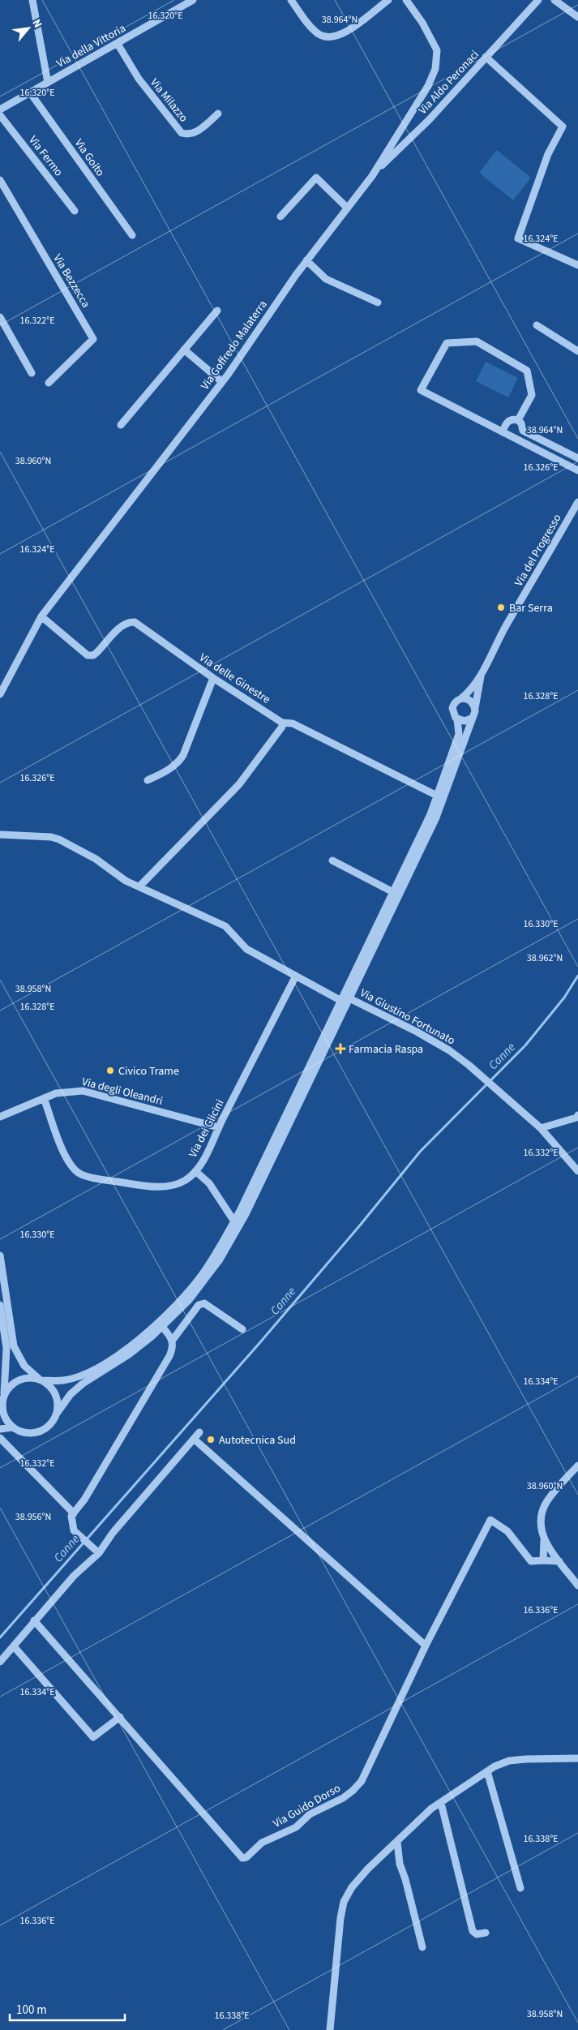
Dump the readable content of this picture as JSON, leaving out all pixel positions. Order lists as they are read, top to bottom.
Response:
{
  "streets": {
    "street": [
      "Via della Vittoria",
      "Via Aldo Peronaci",
      "Via Milazzo",
      "Via Fermo",
      "Via Goito",
      "Via Bezzecca",
      "Via Goffredo Malaterra",
      "Via del Progresso",
      "Via delle Ginestre",
      "Via Giustino Fortunato",
      "Via degli Oleandri",
      "Via dei Glicini",
      "Via Guido Dorso"
    ]
  },
  "crossings": [
    ["Via della Vittoria", "Via Milazzo"],
    ["Via della Vittoria", "Via Goito"],
    ["Via Aldo Peronaci", "Via Goffredo Malaterra"],
    ["Via Goffredo Malaterra", "Via delle Ginestre"],
    ["Via degli Oleandri", "Via dei Glicini"]
  ],
  "water": ["Canne"],
  "places": {
    "other": ["Bar Serra", "Civico Trame", "Autotecnica Sud"],
    "health": ["Farmacia Raspa"]
  },
  "scale_bar": "100 m",
  "north": "top right",
  "coordinates": [
    "16.320°E",
    "38.964°N",
    "16.324°E",
    "16.322°E",
    "38.960°N",
    "16.326°E",
    "16.328°E",
    "16.330°E",
    "38.962°N",
    "38.958°N",
    "16.332°E",
    "16.334°E",
    "38.956°N",
    "16.336°E",
    "16.338°E"
  ]
}
